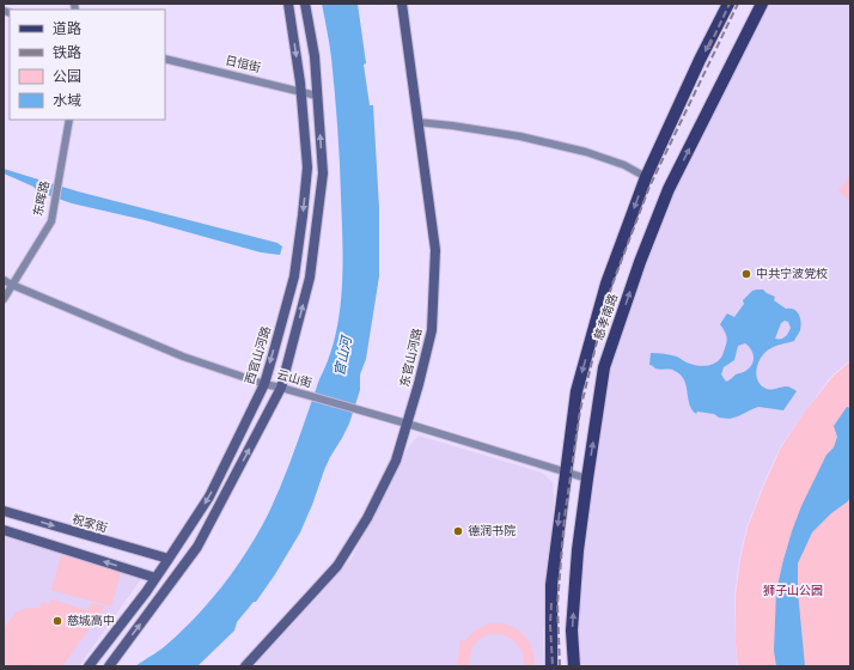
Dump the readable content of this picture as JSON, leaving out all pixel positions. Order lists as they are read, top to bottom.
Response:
{
  "streets": {
    "main road": ["慈孝南路"],
    "street": [
      "日恒街",
      "东晖路",
      "西官山河路",
      "东官山河路",
      "云山街",
      "祝家街"
    ]
  },
  "crossings": [
    ["日恒街", "西官山河路"],
    ["东晖路", "云山街"],
    ["慈孝南路", "云山街"],
    ["西官山河路", "云山街"],
    ["西官山河路", "祝家街"],
    ["东官山河路", "云山街"]
  ],
  "water": ["官山河"],
  "parks": ["狮子山公园"],
  "places": ["中共宁波党校", "德润书院", "慈城高中"],
  "legend": [
    "道路",
    "铁路",
    "公园",
    "水域"
  ]
}
